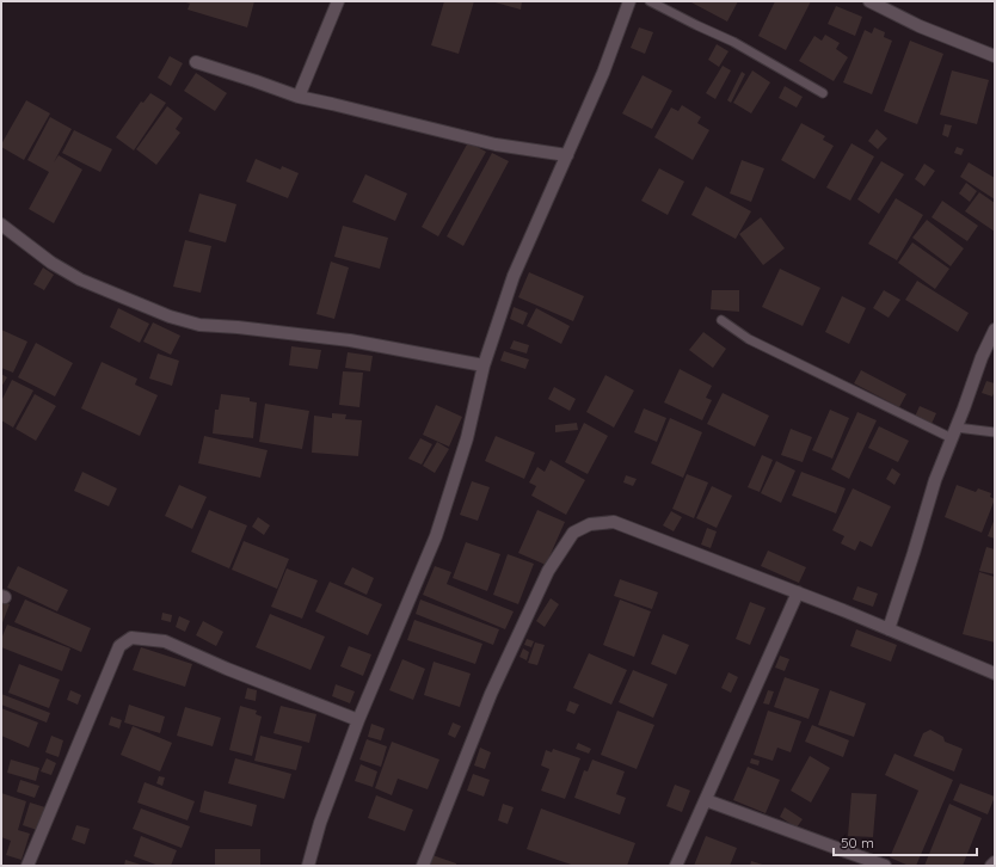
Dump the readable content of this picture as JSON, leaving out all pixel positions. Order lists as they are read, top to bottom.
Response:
{
  "scale_bar": "50 m"
}
